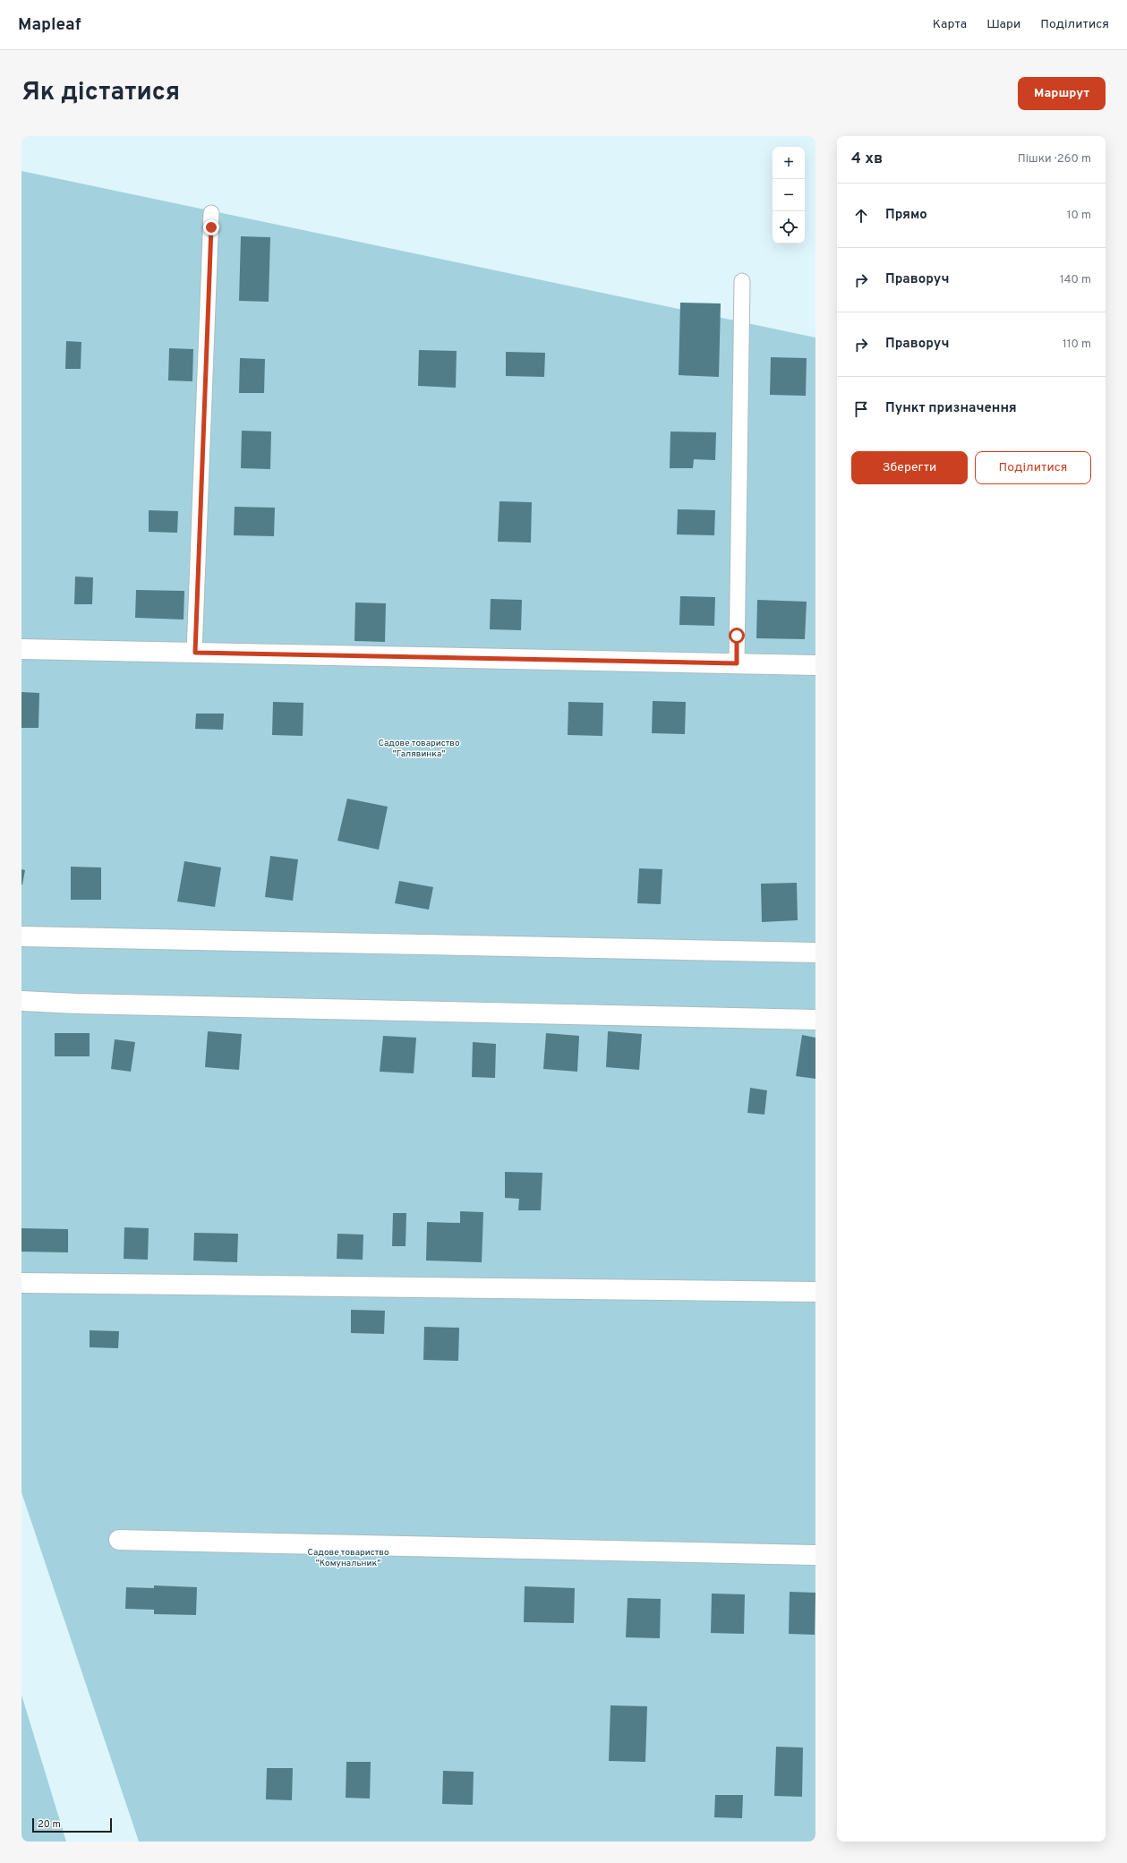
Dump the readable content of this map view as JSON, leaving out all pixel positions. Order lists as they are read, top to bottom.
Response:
{
  "parks": ["Садове товариство \"Галявинка\"", "Садове товариство \"Комунальник\""],
  "scale_bar": "20 m",
  "page": {
    "header": "Mapleaf",
    "nav": ["Карта", "Шари", "Поділитися"],
    "title": "Як дістатися",
    "buttons": [
      "Маршрут",
      ["Зберегти", "Поділитися"]
    ],
    "heading": ["4 хв", "Пішки · 260 m"],
    "map_buttons": ["+", "−"],
    "list": [
      ["Прямо", "10 m"],
      ["Праворуч", "140 m"],
      ["Праворуч", "110 m"],
      "Пункт призначення"
    ],
    "scale": "20 m"
  }
}
